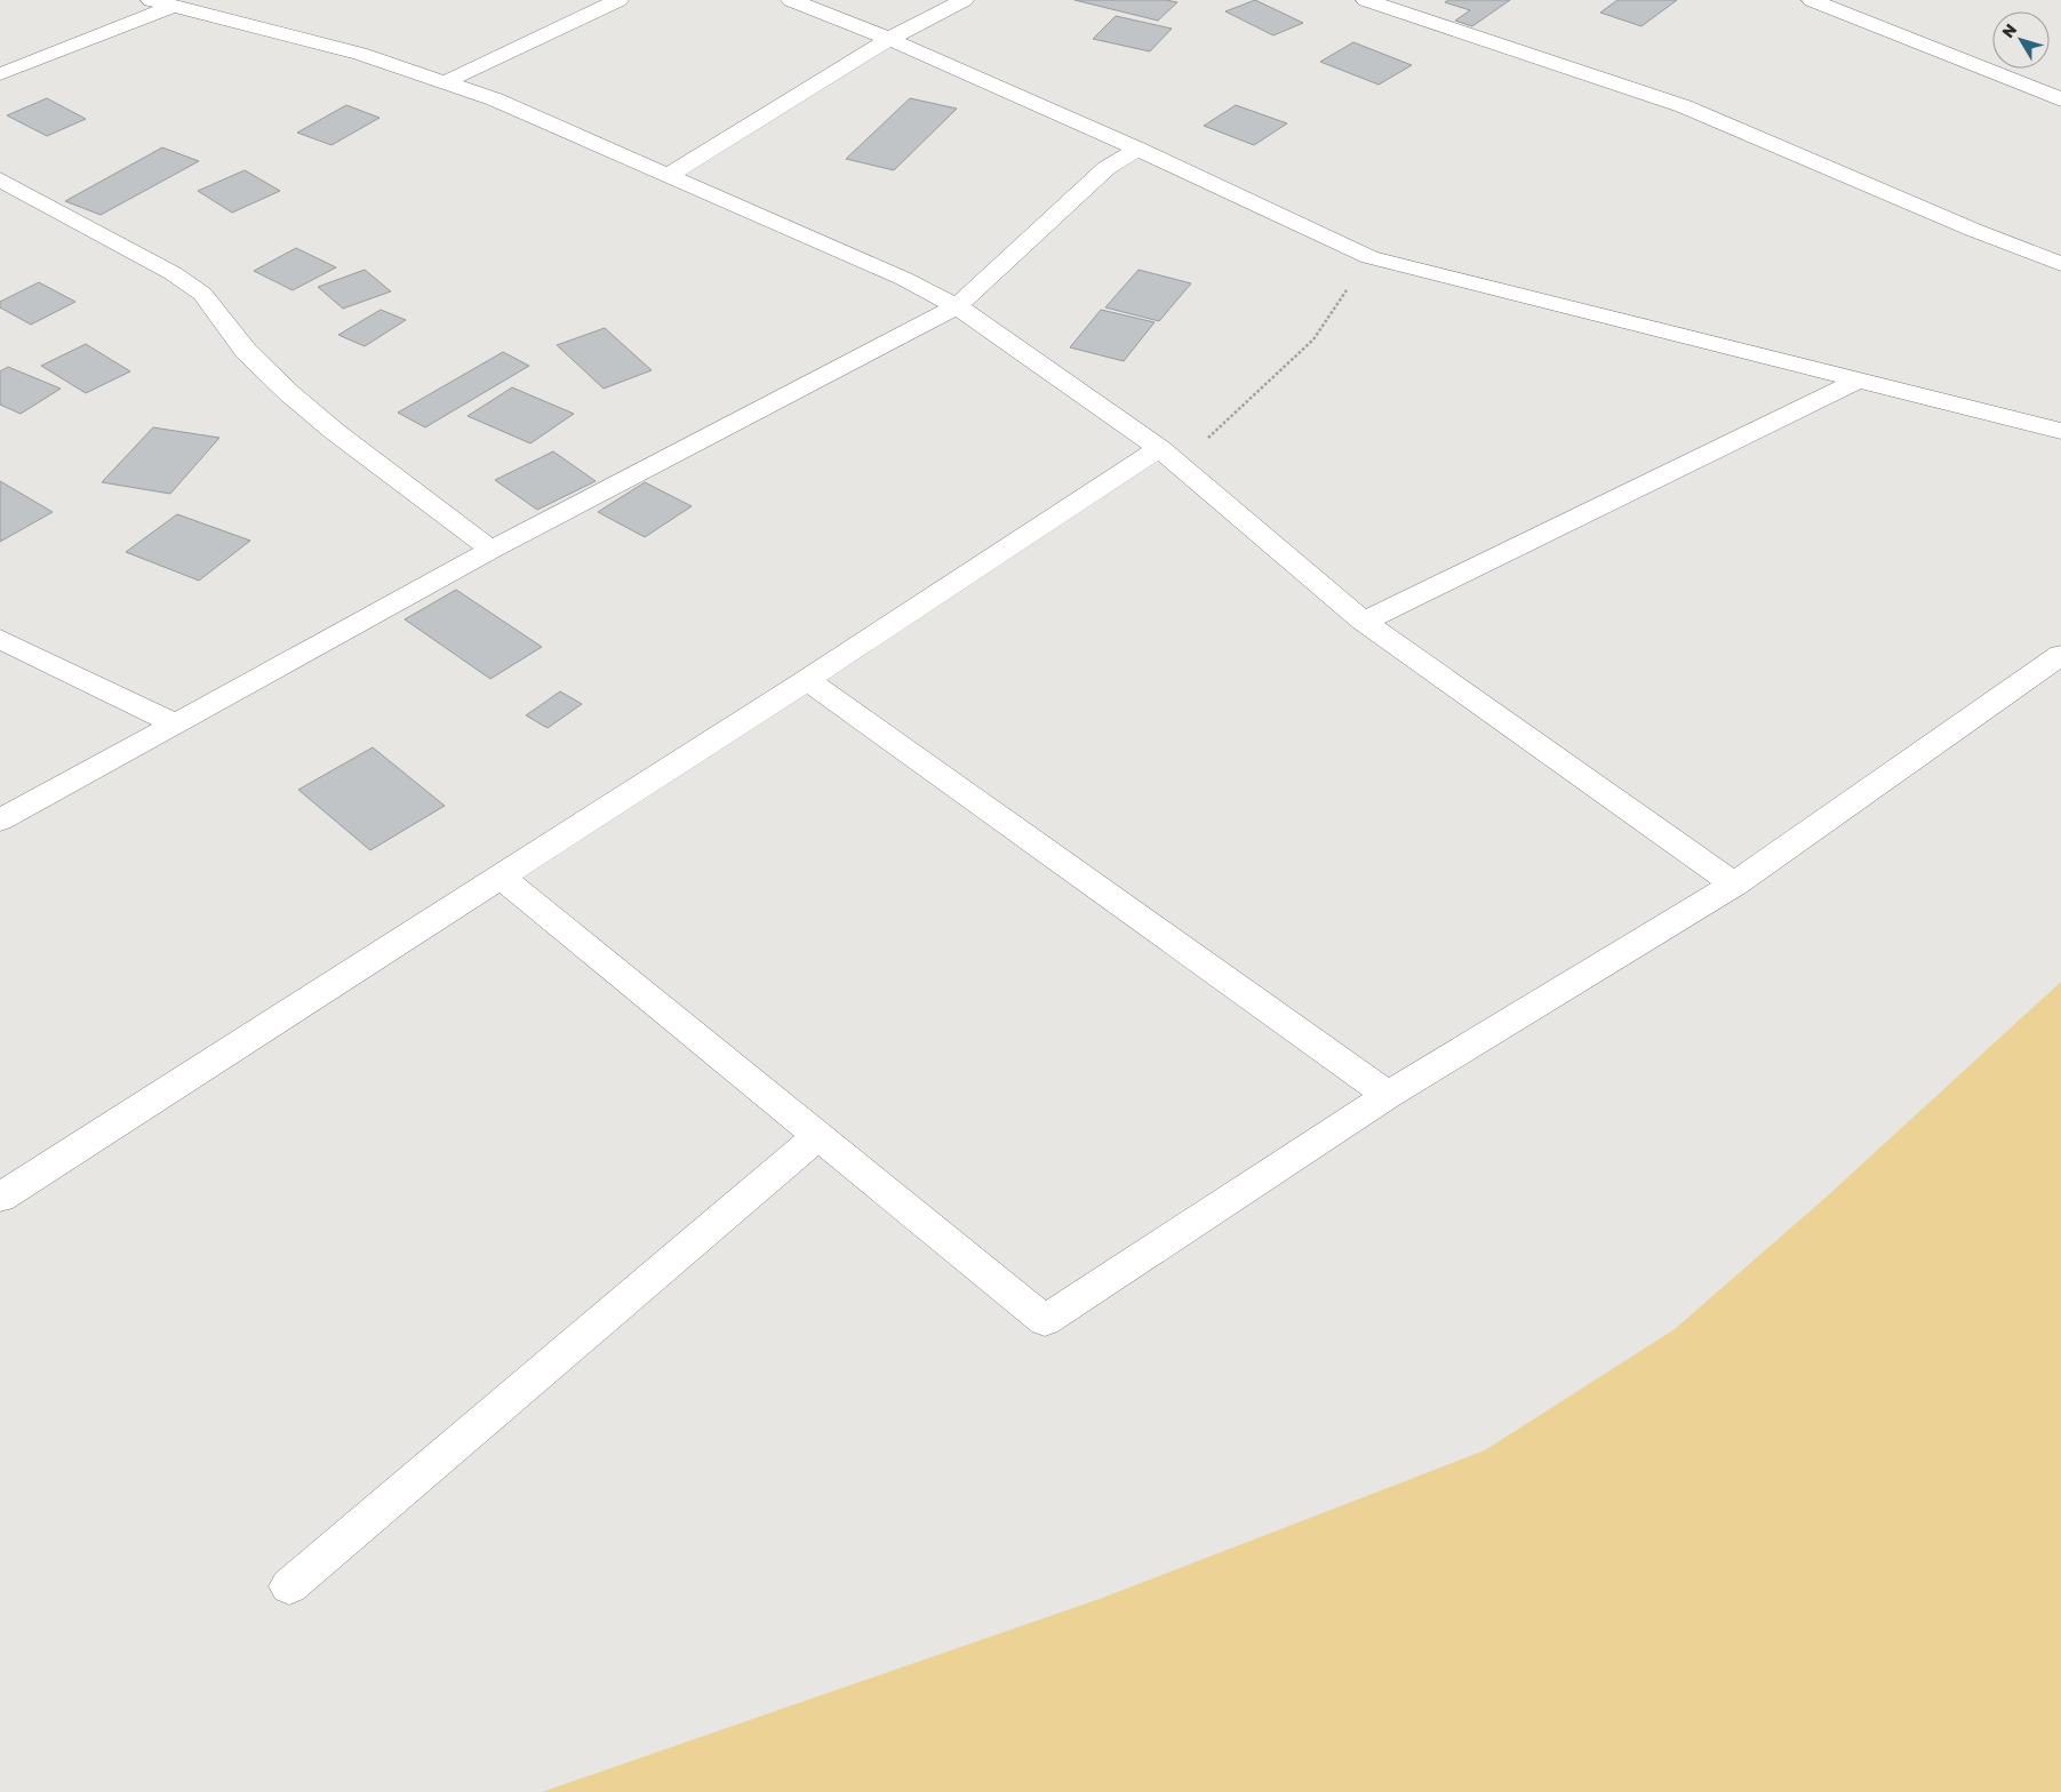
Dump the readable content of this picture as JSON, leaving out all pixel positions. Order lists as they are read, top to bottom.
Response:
{
  "north": "top left"
}
